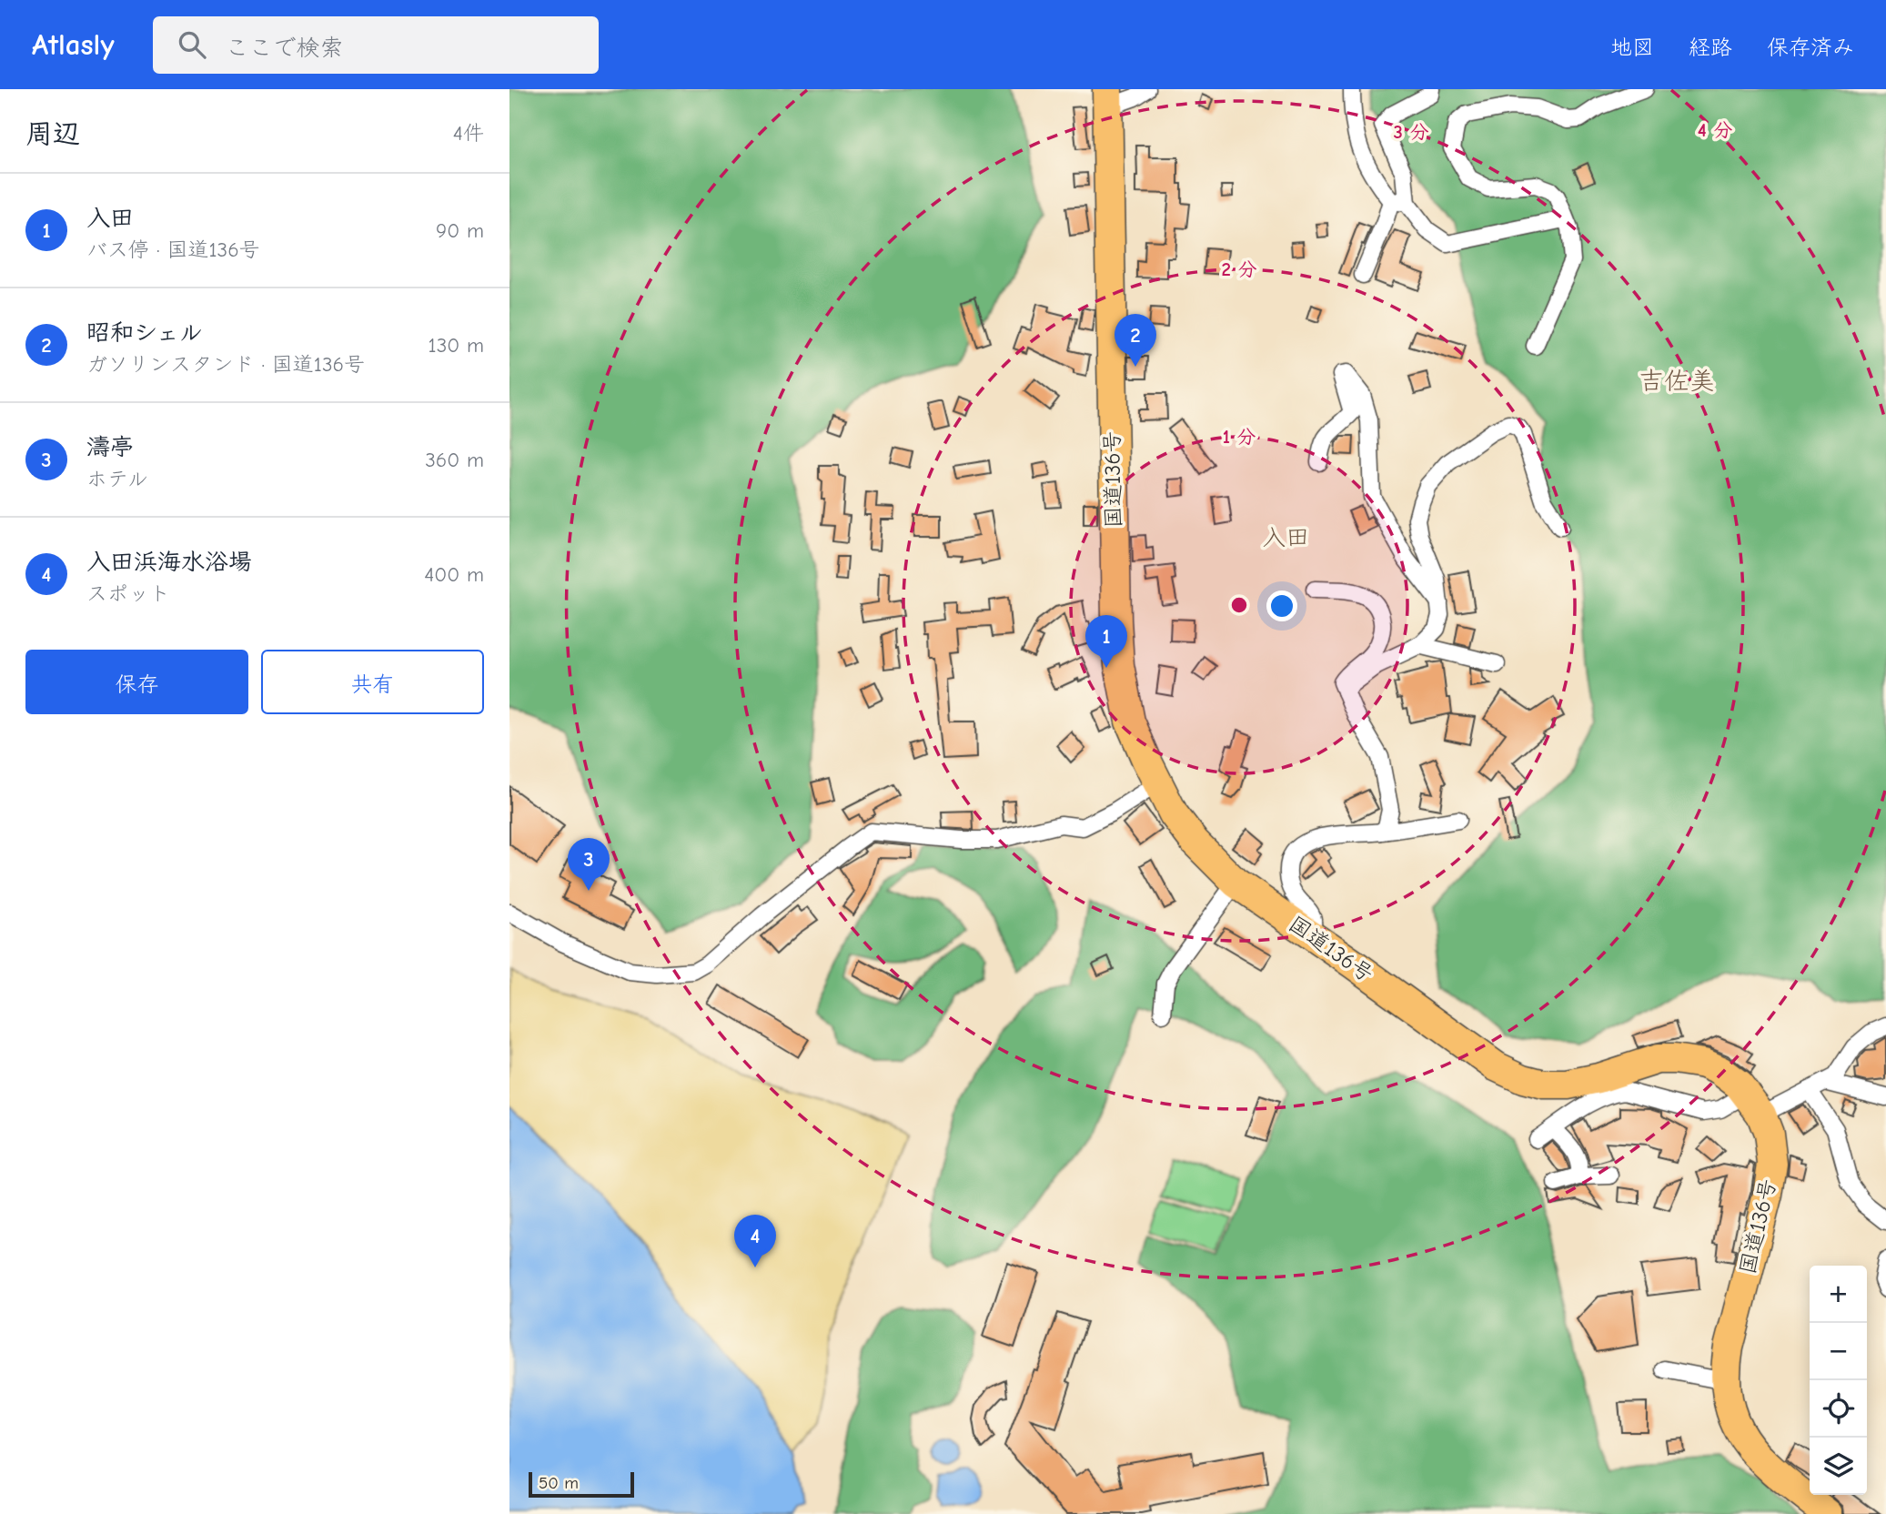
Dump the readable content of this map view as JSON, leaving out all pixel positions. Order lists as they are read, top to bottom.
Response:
{
  "streets": {
    "highway": ["国道136号"]
  },
  "districts": ["吉佐美", "入田"],
  "scale_bar": "50 m",
  "page": {
    "header": "Atlasly",
    "search": "ここで検索",
    "nav": ["地図", "経路", "保存済み"],
    "heading": ["周辺", "4件"],
    "list": [
      {
        "mark": "1",
        "name": "入田",
        "note": "バス停 · 国道136号",
        "value": "90 m"
      },
      {
        "mark": "2",
        "name": "昭和シェル",
        "note": "ガソリンスタンド · 国道136号",
        "value": "130 m"
      },
      {
        "mark": "3",
        "name": "濤亭",
        "note": "ホテル",
        "value": "360 m"
      },
      {
        "mark": "4",
        "name": "入田浜海水浴場",
        "note": "スポット",
        "value": "400 m"
      }
    ],
    "pins": [
      "2",
      "1",
      "3",
      "4"
    ],
    "buttons": ["保存", "共有"],
    "map_buttons": ["+", "−"],
    "scale": "50 m"
  },
  "rings": [
    "4 分",
    "3 分",
    "2 分",
    "1 分"
  ]
}
